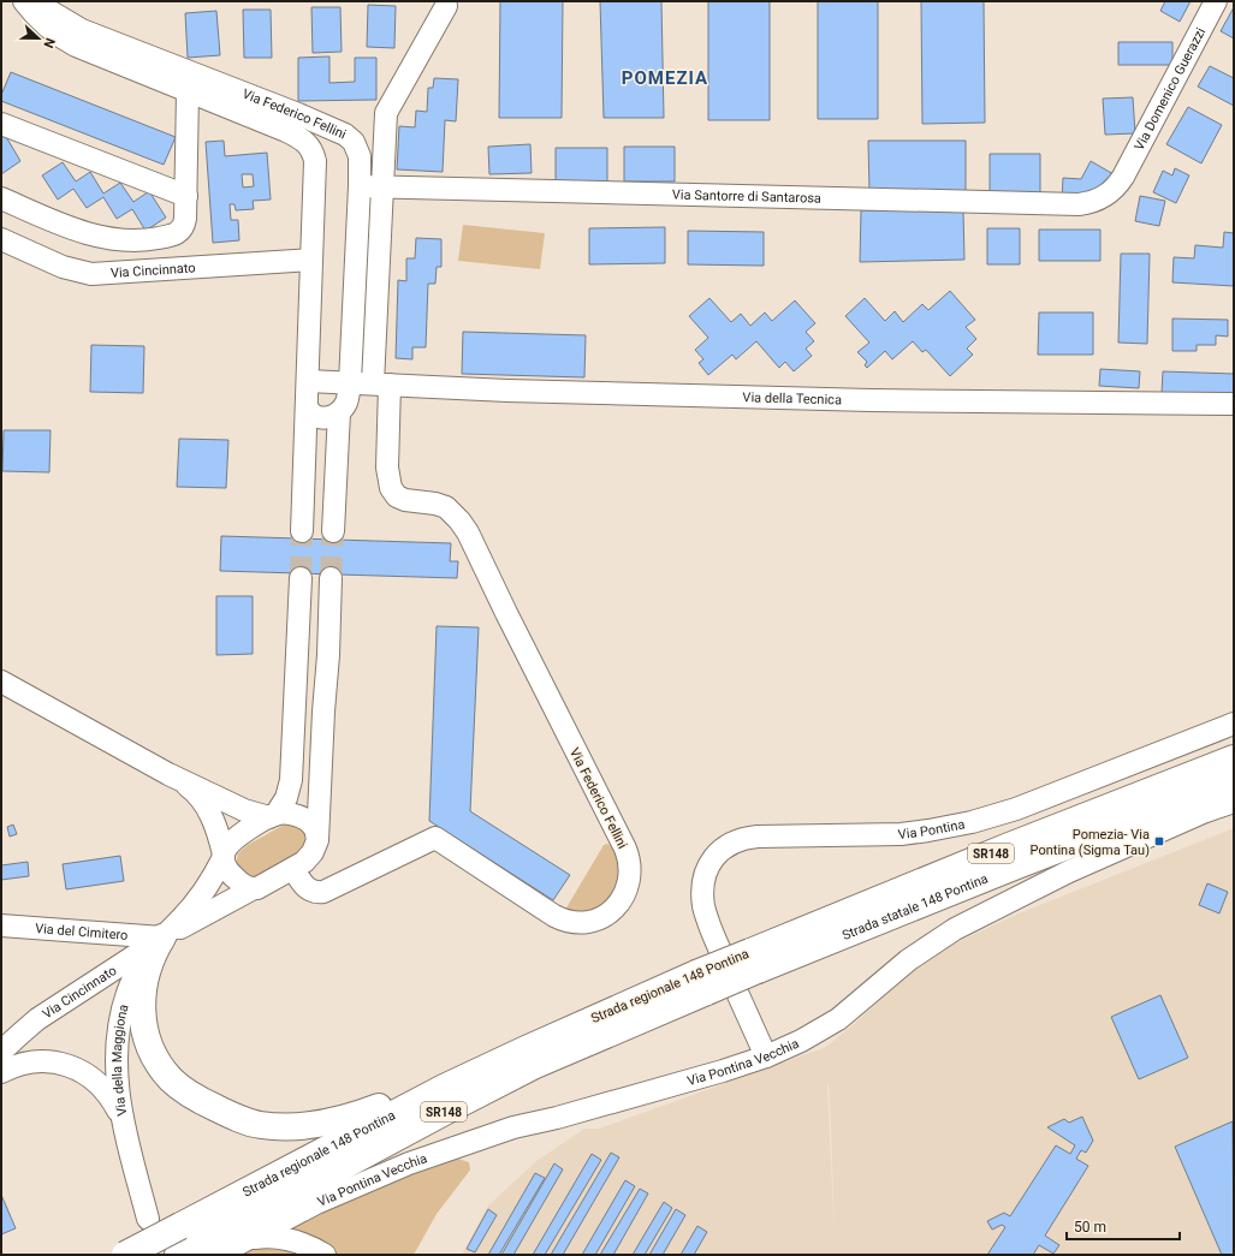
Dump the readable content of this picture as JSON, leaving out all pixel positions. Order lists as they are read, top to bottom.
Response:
{
  "streets": {
    "highway": ["SR148", "Strada statale 148 Pontina", "Strada regionale 148 Pontina"],
    "street": [
      "Via Domenico Guerazzi",
      "Via Federico Fellini",
      "Via Santorre di Santarosa",
      "Via Cincinnato",
      "Via della Tecnica",
      "Via Pontina",
      "Via del Cimitero",
      "Via della Maggiona",
      "Via Pontina Vecchia"
    ]
  },
  "crossings": [
    ["Via Domenico Guerazzi", "Via Santorre di Santarosa"],
    ["Via Federico Fellini", "Via Santorre di Santarosa"],
    ["Via Federico Fellini", "Via Cincinnato"],
    ["Via Federico Fellini", "Via della Tecnica"],
    ["Via Cincinnato", "Via del Cimitero"],
    ["Via Cincinnato", "Via della Maggiona"],
    ["Strada statale 148 Pontina", "Strada regionale 148 Pontina"],
    ["Via del Cimitero", "Via della Maggiona"]
  ],
  "districts": ["POMEZIA"],
  "places": {
    "transit": ["Pomezia- Via Pontina (Sigma Tau)"]
  },
  "scale_bar": "50 m",
  "north": "right"
}
